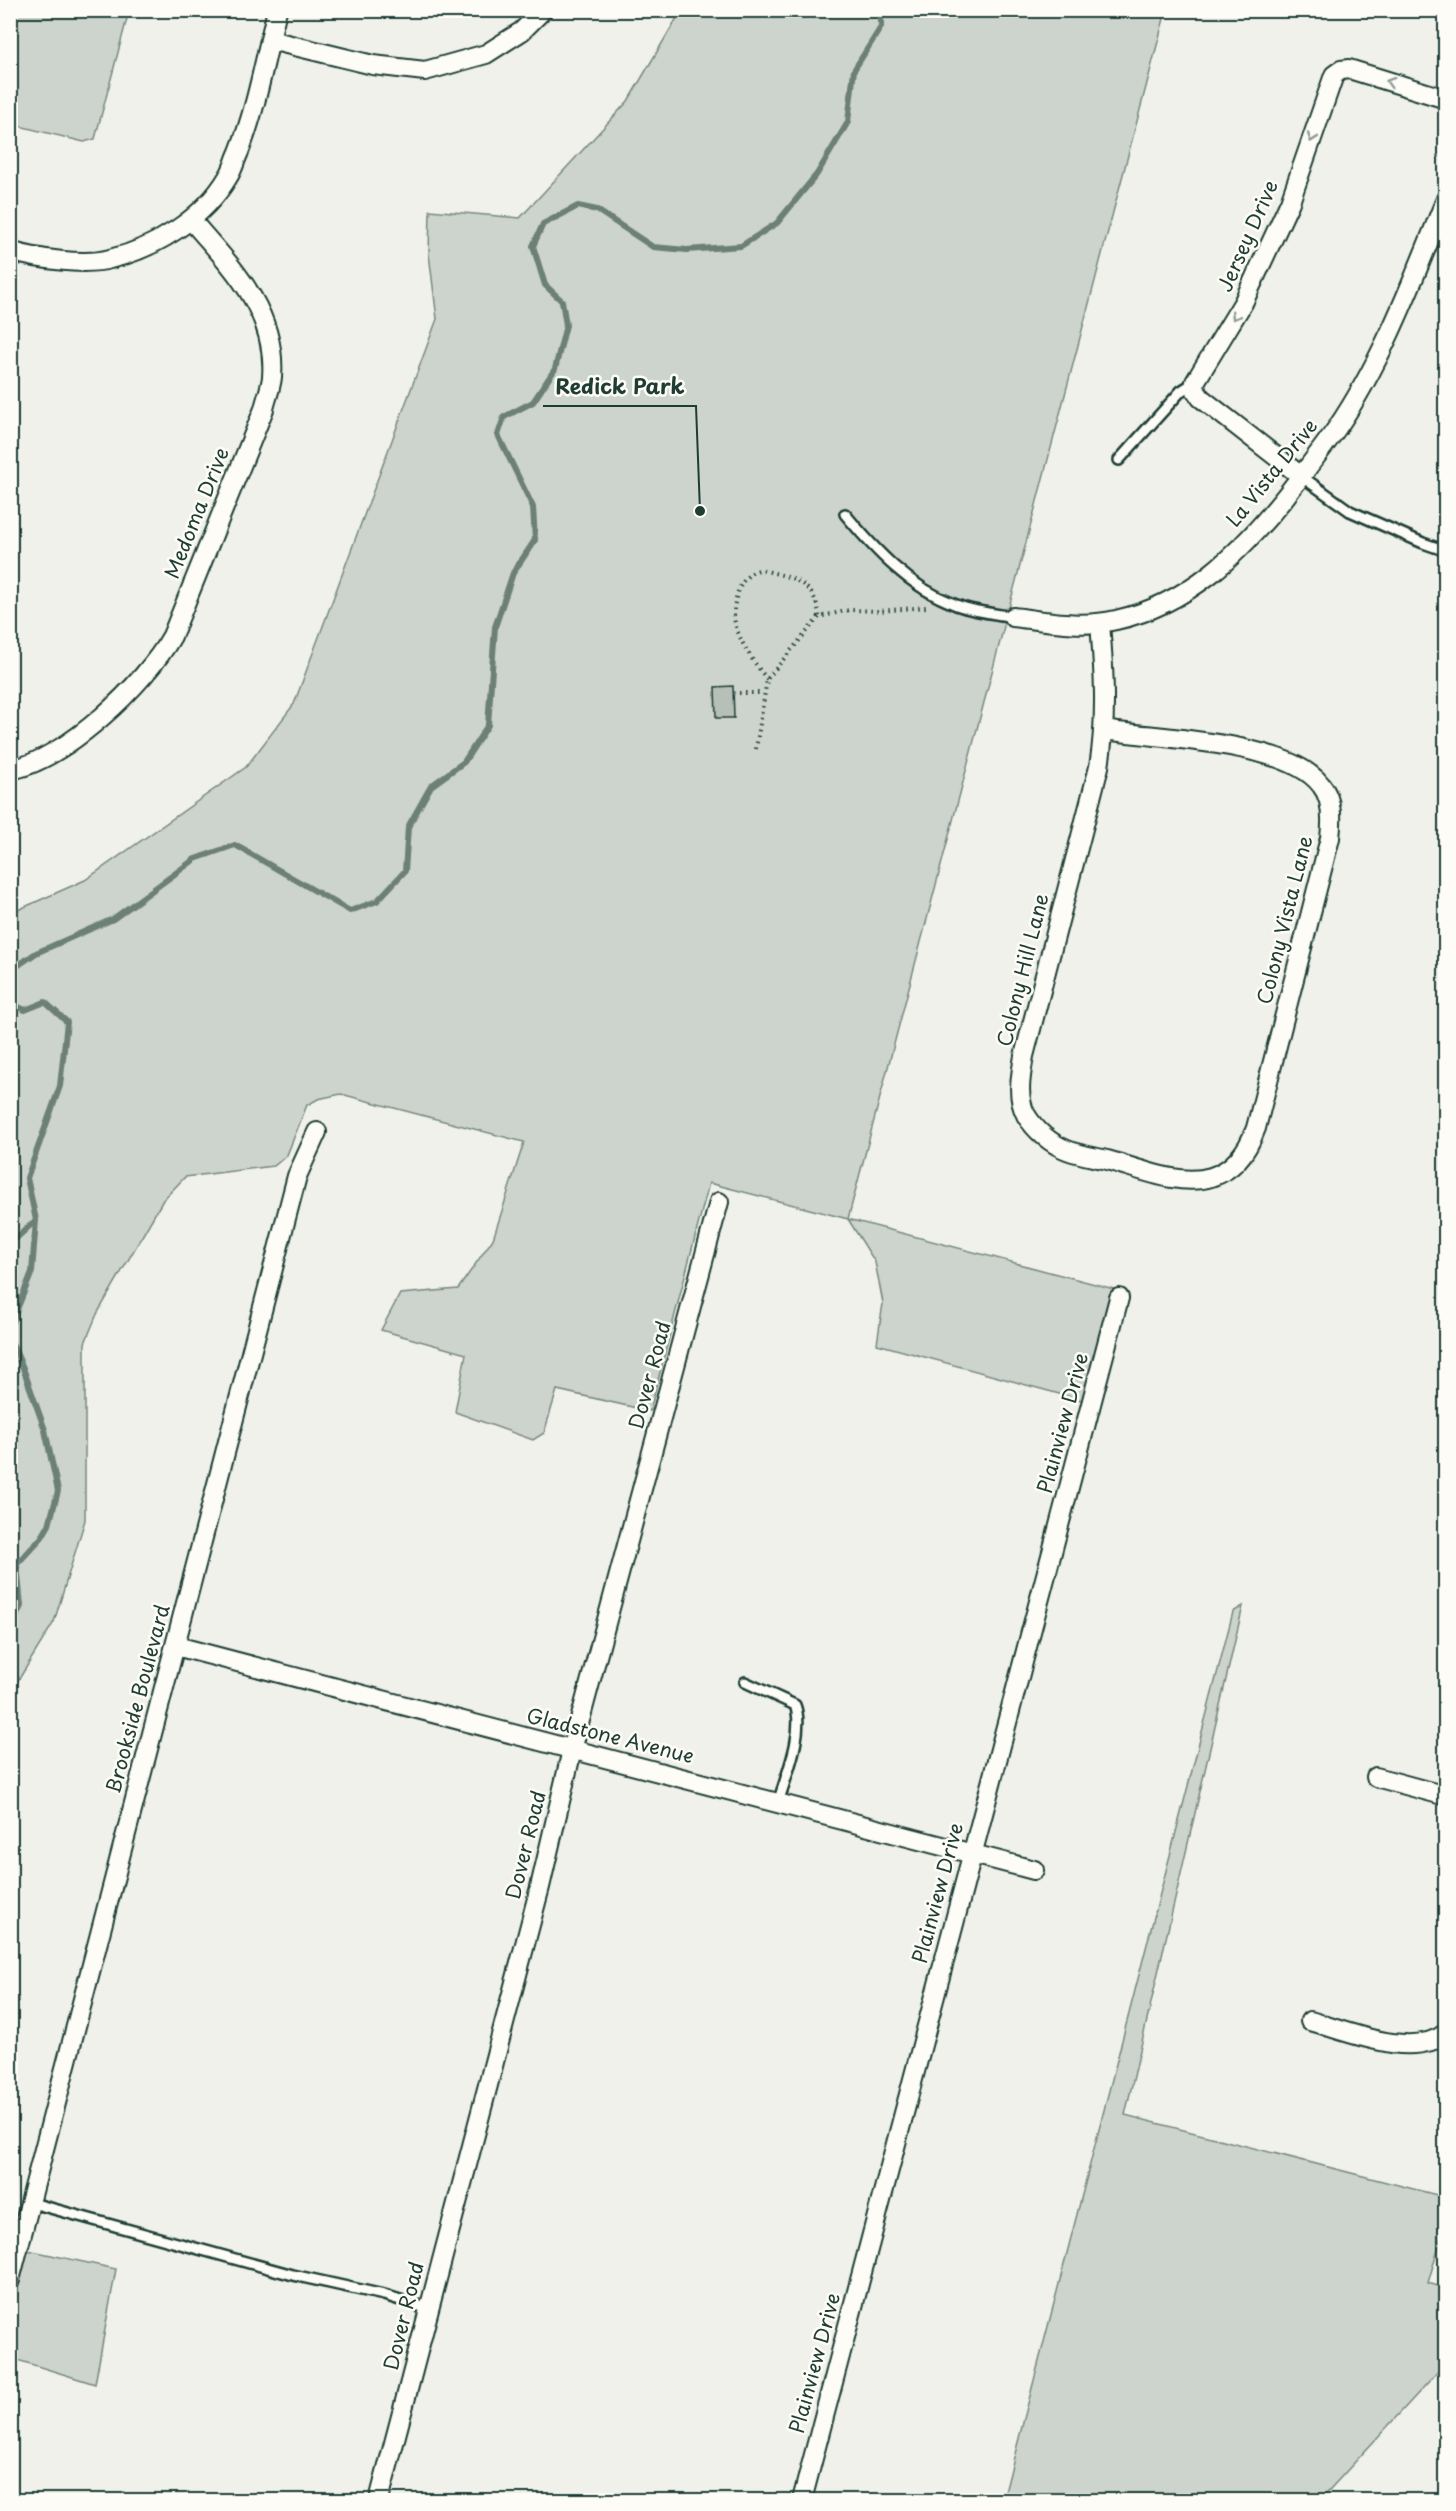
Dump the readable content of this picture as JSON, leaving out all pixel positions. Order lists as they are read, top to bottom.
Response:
{
  "streets": {
    "street": [
      "Jersey Drive",
      "La Vista Drive",
      "Medoma Drive",
      "Colony Vista Lane",
      "Colony Hill Lane",
      "Dover Road",
      "Plainview Drive",
      "Brookside Boulevard",
      "Gladstone Avenue"
    ]
  },
  "crossings": [
    ["La Vista Drive", "Colony Hill Lane"],
    ["Colony Vista Lane", "Colony Hill Lane"],
    ["Dover Road", "Gladstone Avenue"],
    ["Plainview Drive", "Gladstone Avenue"],
    ["Brookside Boulevard", "Gladstone Avenue"]
  ],
  "one_way": ["Jersey Drive"],
  "places": ["Redick Park"]
}
